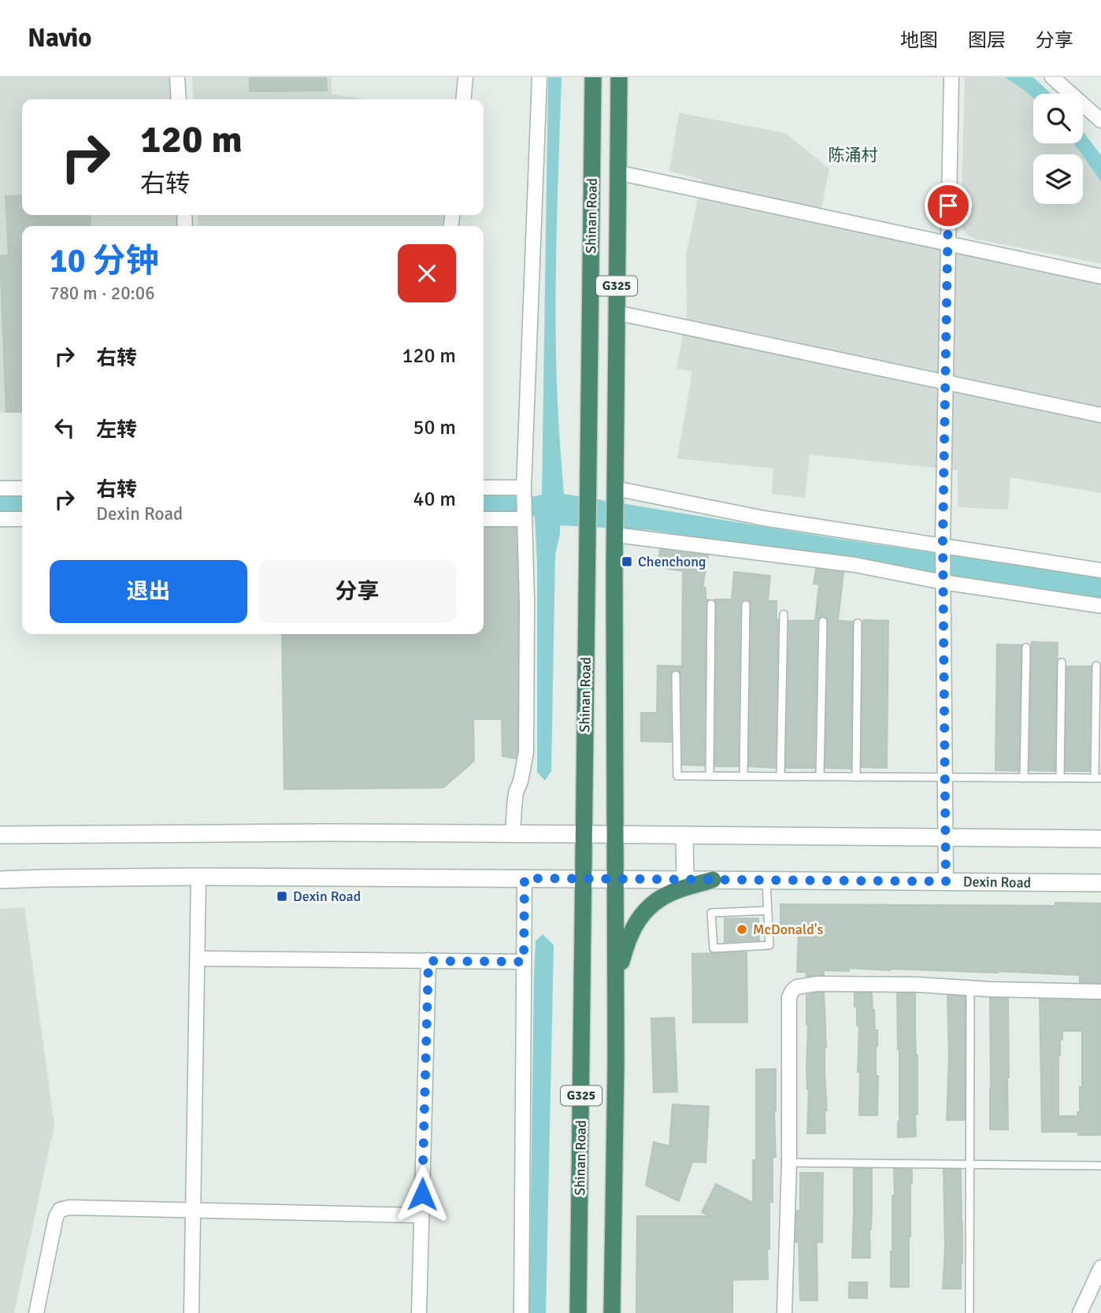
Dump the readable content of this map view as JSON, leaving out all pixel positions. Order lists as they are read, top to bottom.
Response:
{
  "streets": {
    "highway": ["Shinan Road", "G325"],
    "street": ["Dexin Road"]
  },
  "crossings": [
    ["Shinan Road", "Dexin Road"]
  ],
  "districts": ["陈涌村"],
  "places": {
    "transit": ["Chenchong", "Dexin Road"],
    "other": ["McDonald's"]
  },
  "page": {
    "header": "Navio",
    "nav": ["地图", "图层", "分享"],
    "turn": ["120 m", "右转"],
    "heading": ["10 分钟", "780 m · 20:06"],
    "list": [
      {
        "name": "右转",
        "value": "120 m"
      },
      {
        "name": "左转",
        "value": "50 m"
      },
      {
        "name": "右转",
        "note": "Dexin Road",
        "value": "40 m"
      }
    ],
    "buttons": ["退出", "分享"]
  }
}
